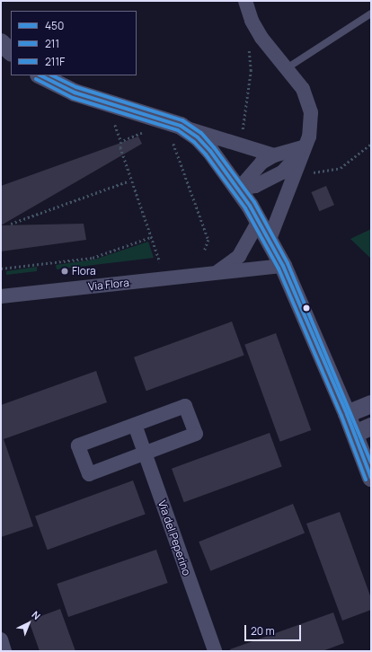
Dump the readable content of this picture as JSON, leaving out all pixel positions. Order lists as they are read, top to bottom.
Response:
{
  "streets": {
    "street": ["Via Flora", "Via del Peperino"]
  },
  "places": ["Flora"],
  "lines": ["transit line 450", "transit line 211F", "transit line 211"],
  "legend": ["450", "211", "211F"],
  "scale_bar": "20 m",
  "north": "top right"
}
